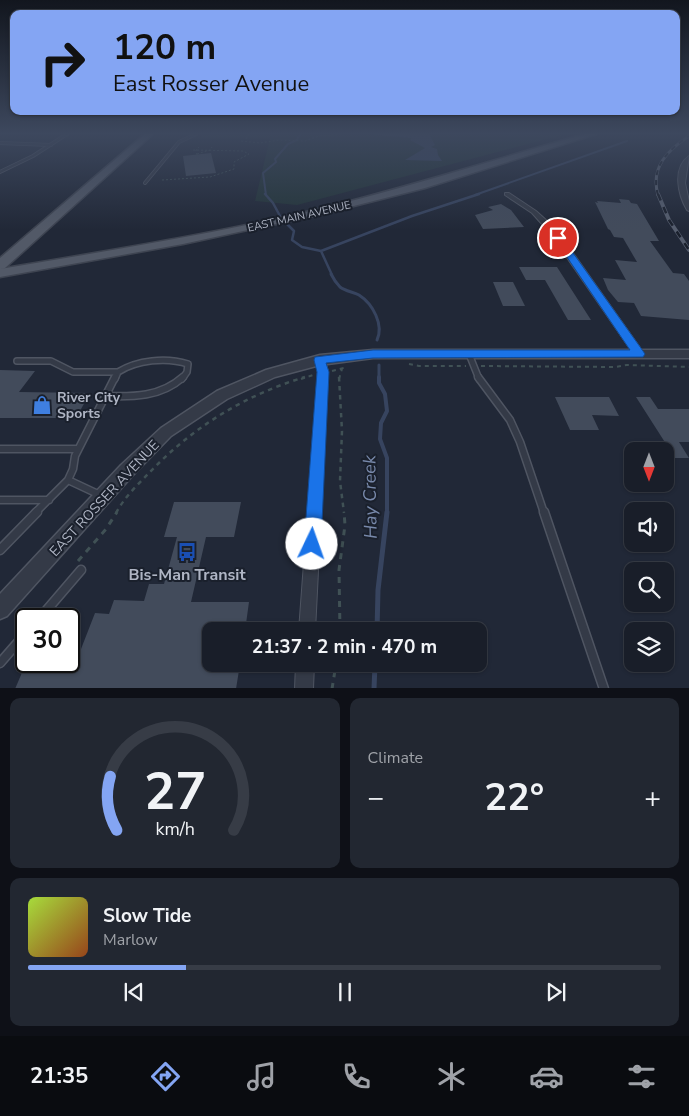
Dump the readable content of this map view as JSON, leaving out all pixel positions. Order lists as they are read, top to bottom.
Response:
{
  "streets": {
    "main road": ["EAST MAIN AVENUE"],
    "street": ["EAST ROSSER AVENUE"]
  },
  "water": ["Hay Creek"],
  "places": {
    "shop": ["River City Sports"],
    "bus stop": ["Bis-Man Transit"]
  },
  "north": "bottom",
  "page": {
    "turn": ["120 m", "East Rosser Avenue"],
    "limit": "30",
    "trip": "21:37 · 2 min · 470 m",
    "tile": "Climate",
    "heat": ["−", "22°", "+"],
    "song": ["Slow Tide", "Marlow"],
    "tabs": "21:35",
    "gauge": ["27", "km/h"]
  }
}
